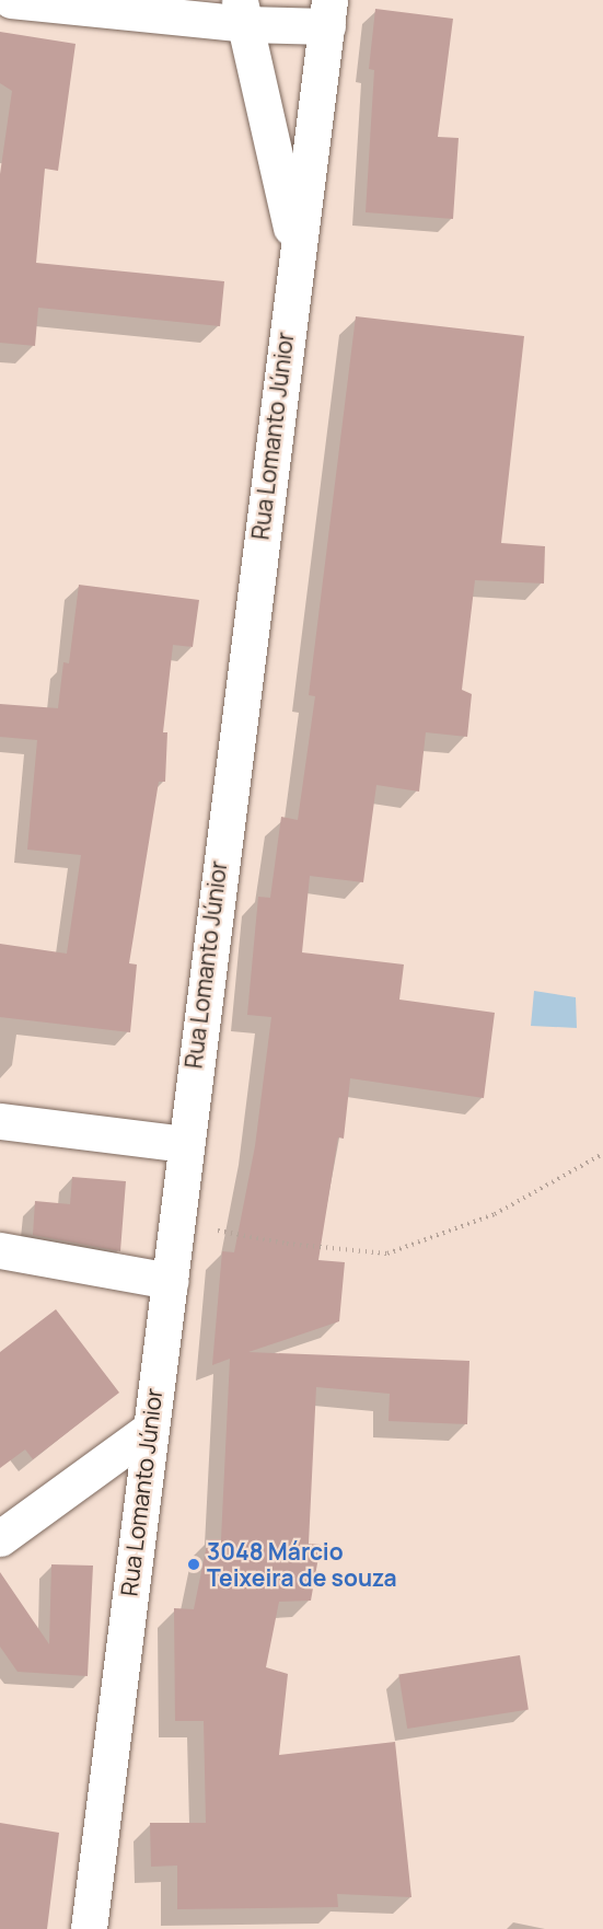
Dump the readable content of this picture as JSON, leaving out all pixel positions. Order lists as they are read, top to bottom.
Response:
{
  "streets": {
    "street": ["Rua Lomanto Júnior"]
  },
  "places": ["3048 Márcio Teixeira de souza"]
}
